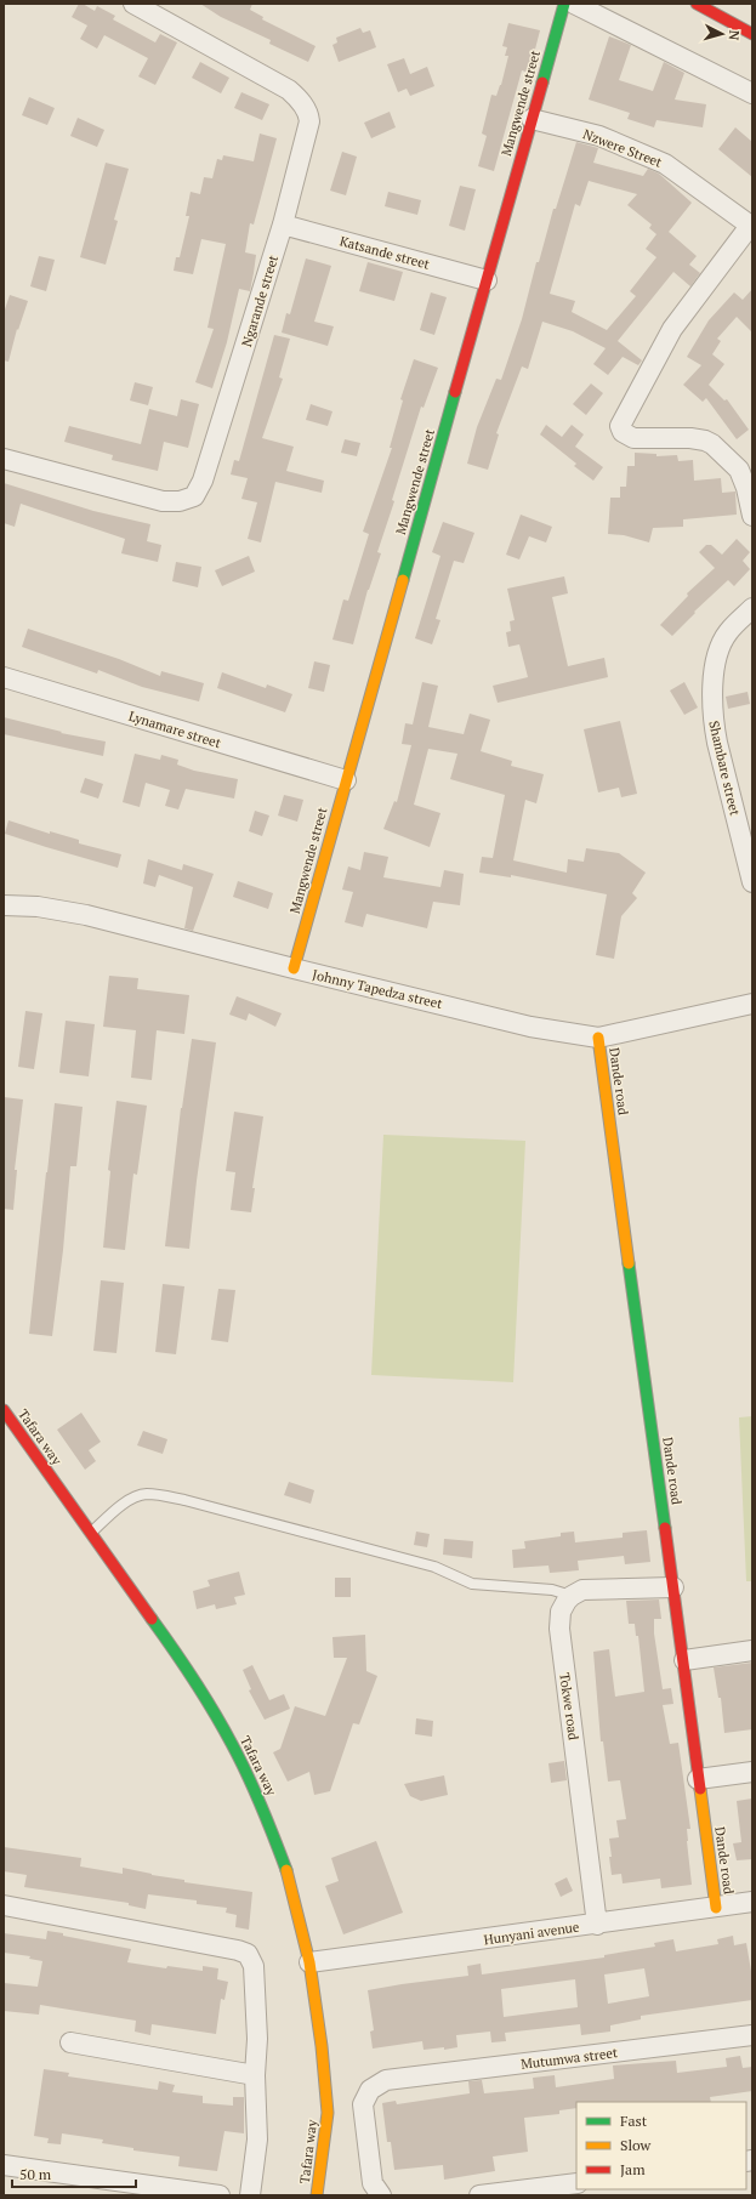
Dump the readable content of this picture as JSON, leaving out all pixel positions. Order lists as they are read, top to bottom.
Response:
{
  "streets": {
    "street": [
      "Mangwende street",
      "Nzwere Street",
      "Katsande street",
      "Ngarande street",
      "Lynamare street",
      "Shambare street",
      "Johnny Tapedza street",
      "Dande road",
      "Tafara way",
      "Tokwe road",
      "Hunyani avenue",
      "Mutumwa street"
    ]
  },
  "crossings": [
    ["Mangwende street", "Nzwere Street"],
    ["Mangwende street", "Katsande street"],
    ["Mangwende street", "Lynamare street"],
    ["Mangwende street", "Johnny Tapedza street"],
    ["Katsande street", "Ngarande street"],
    ["Johnny Tapedza street", "Dande road"],
    ["Dande road", "Hunyani avenue"],
    ["Tafara way", "Hunyani avenue"],
    ["Tokwe road", "Hunyani avenue"]
  ],
  "legend": ["Fast", "Slow", "Jam"],
  "scale_bar": "50 m",
  "north": "right"
}
